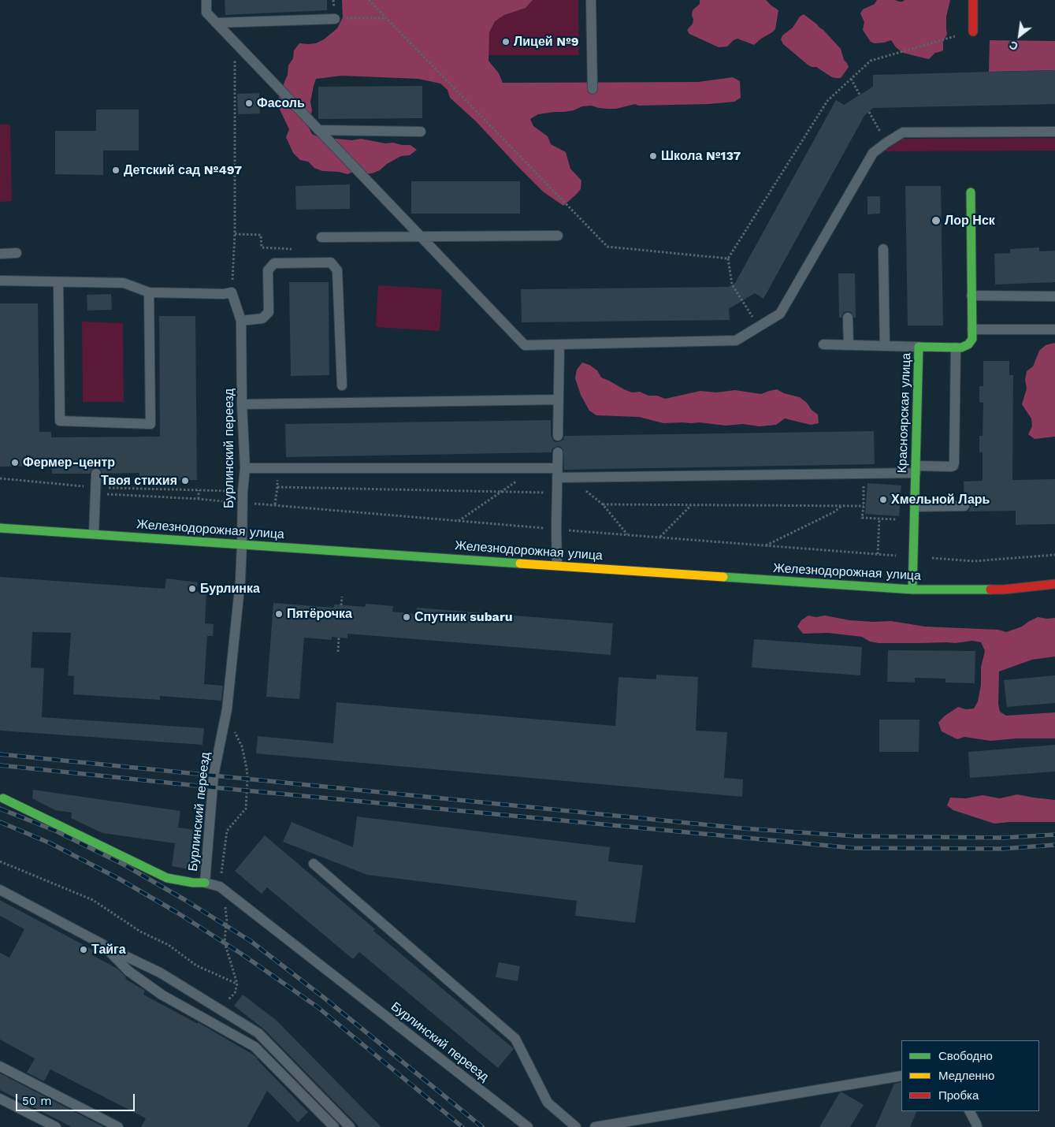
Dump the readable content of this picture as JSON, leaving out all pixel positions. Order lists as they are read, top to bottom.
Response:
{
  "streets": {
    "street": ["Красноярская улица", "Железнодорожная улица"],
    "lane": ["Бурлинский переезд"]
  },
  "crossings": [
    ["Красноярская улица", "Железнодорожная улица"],
    ["Бурлинский переезд", "Железнодорожная улица"]
  ],
  "places": [
    "Лицей №9",
    "Фасоль",
    "Школа №137",
    "Детский сад №497",
    "Лор Нск",
    "Фермер-центр",
    "Твоя стихия",
    "Хмельной Ларь",
    "Бурлинка",
    "Пятёрочка",
    "Спутник subaru",
    "Тайга"
  ],
  "legend": ["Свободно", "Медленно", "Пробка"],
  "scale_bar": "50 m",
  "north": "bottom left"
}
